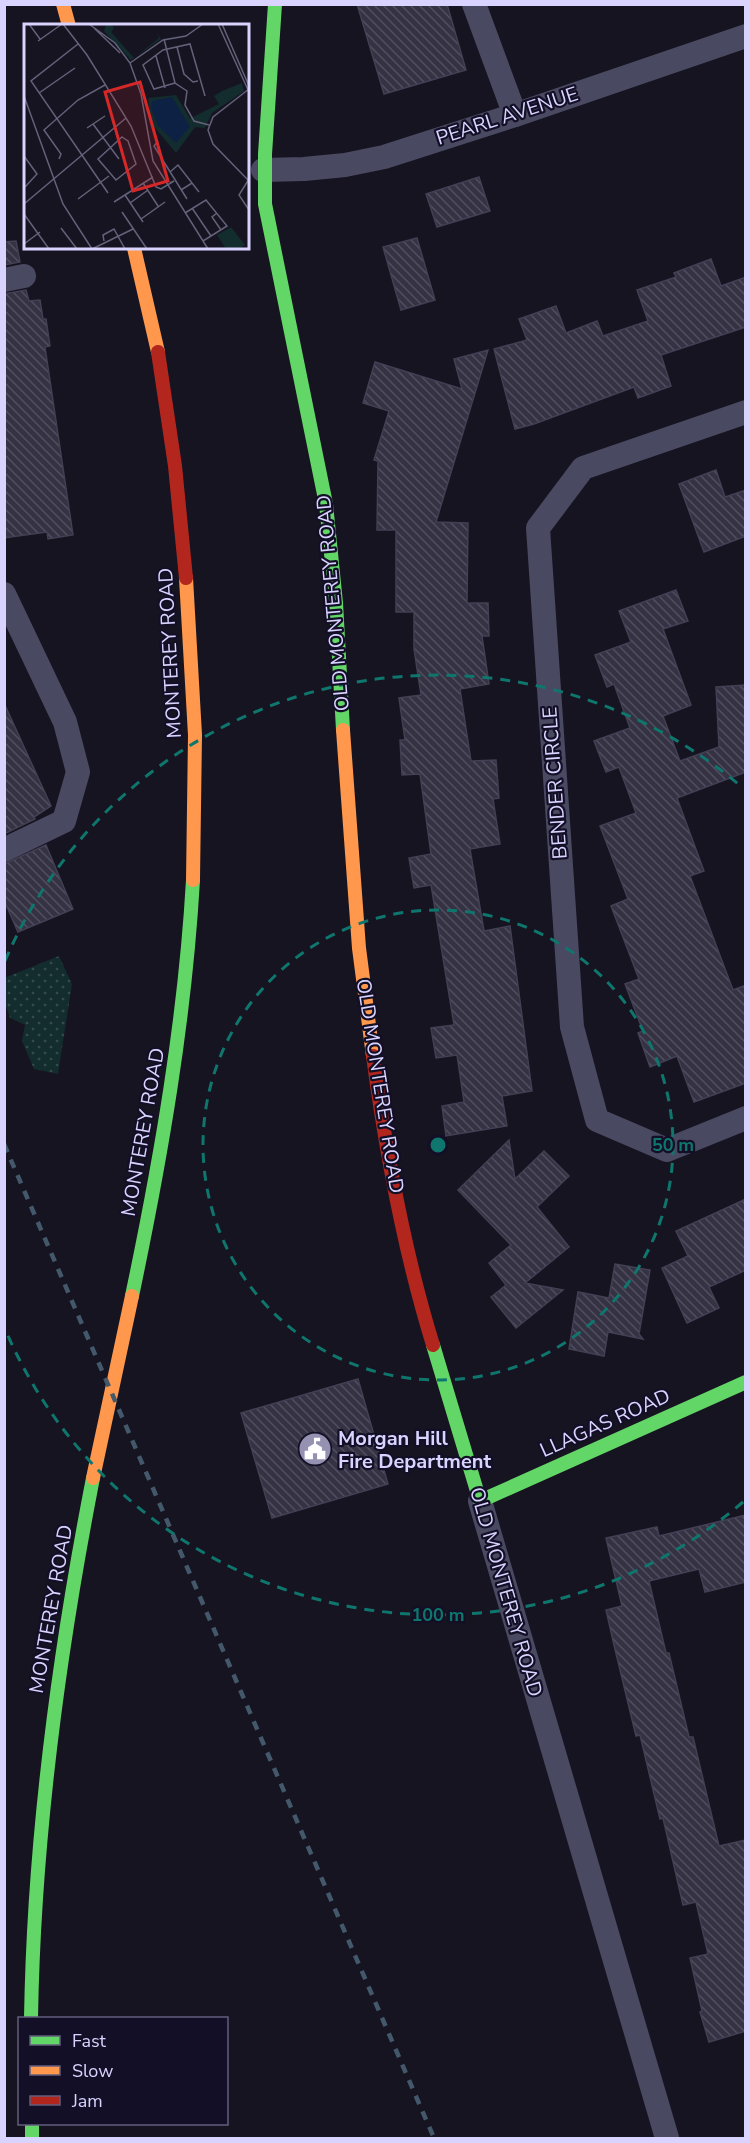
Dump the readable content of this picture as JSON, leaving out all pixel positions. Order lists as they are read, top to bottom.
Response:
{
  "streets": {
    "main road": ["OLD MONTEREY ROAD", "MONTEREY ROAD", "LLAGAS ROAD"],
    "street": ["PEARL AVENUE", "BENDER CIRCLE"]
  },
  "crossings": [
    ["PEARL AVENUE", "OLD MONTEREY ROAD"],
    ["OLD MONTEREY ROAD", "LLAGAS ROAD"]
  ],
  "places": {
    "public building": ["Morgan Hill Fire Department"]
  },
  "legend": ["Fast", "Slow", "Jam"],
  "rings": ["50 m", "100 m"]
}
